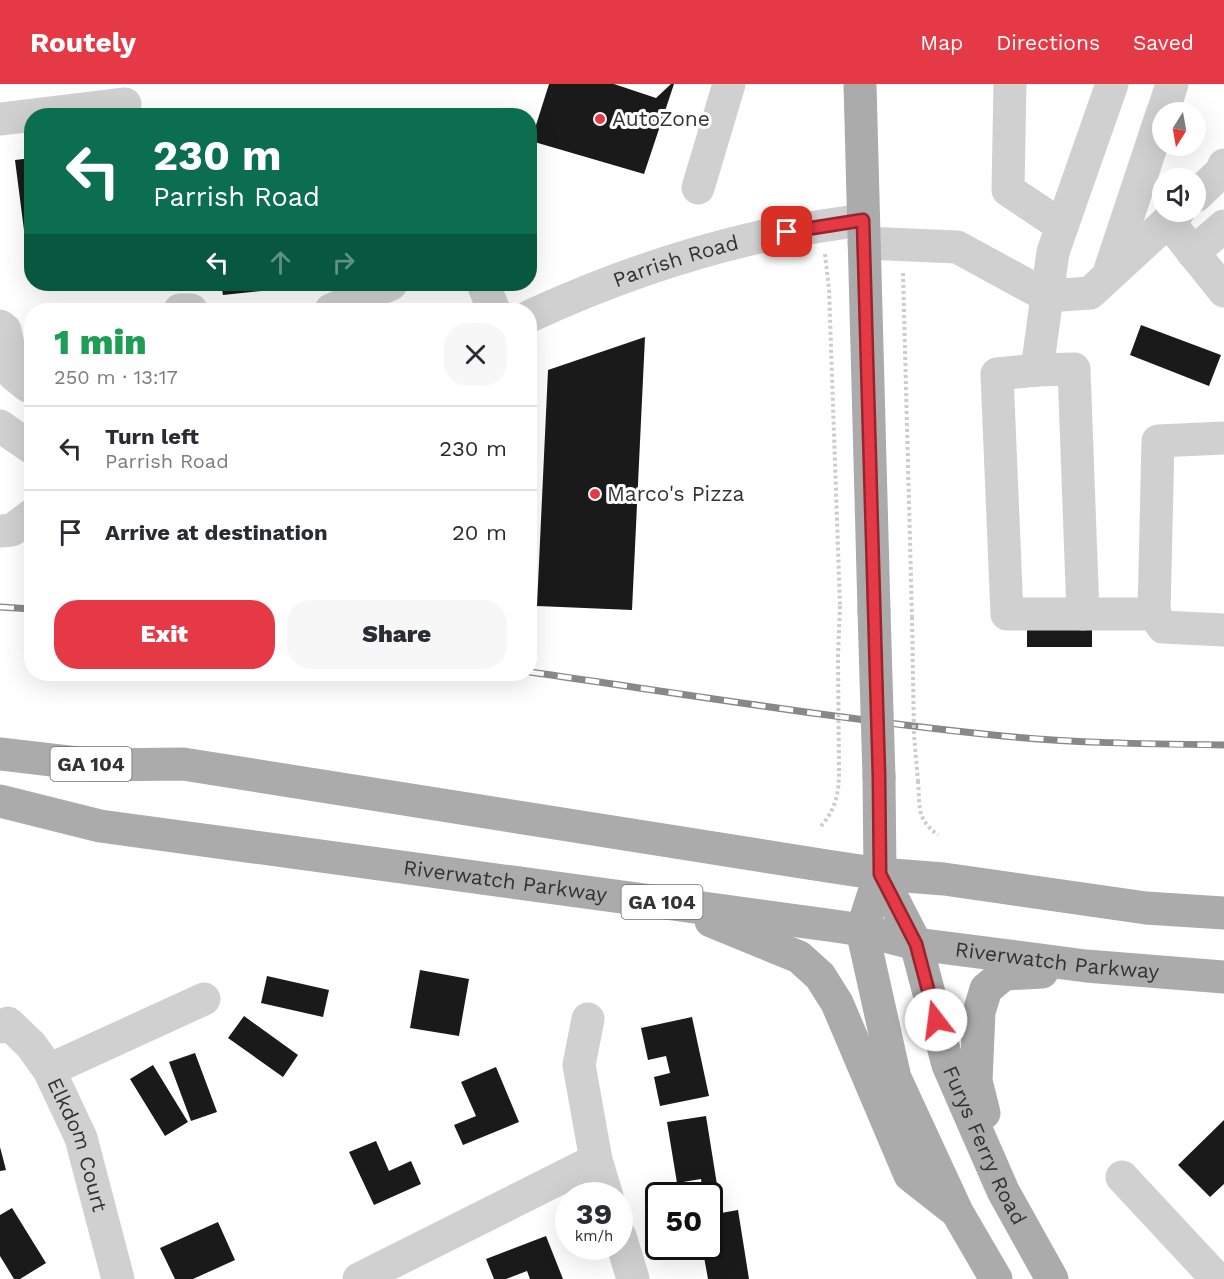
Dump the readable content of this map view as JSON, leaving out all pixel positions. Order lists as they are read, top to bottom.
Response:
{
  "streets": {
    "main road": ["GA 104", "Riverwatch Parkway", "Furys Ferry Road"],
    "street": ["Parrish Road", "Elkdom Court"]
  },
  "crossings": [
    ["Parrish Road", "Furys Ferry Road"],
    ["GA 104", "Furys Ferry Road"],
    ["Riverwatch Parkway", "Furys Ferry Road"]
  ],
  "places": ["AutoZone", "Marco's Pizza"],
  "north": "bottom",
  "page": {
    "header": "Routely",
    "nav": ["Map", "Directions", "Saved"],
    "turn": ["230 m", "Parrish Road"],
    "heading": ["1 min", "250 m · 13:17"],
    "list": [
      {
        "name": "Turn left",
        "note": "Parrish Road",
        "value": "230 m"
      },
      {
        "name": "Arrive at destination",
        "value": "20 m"
      }
    ],
    "buttons": ["Exit", "Share"],
    "speed": "39 km/h",
    "limit": "50"
  }
}
